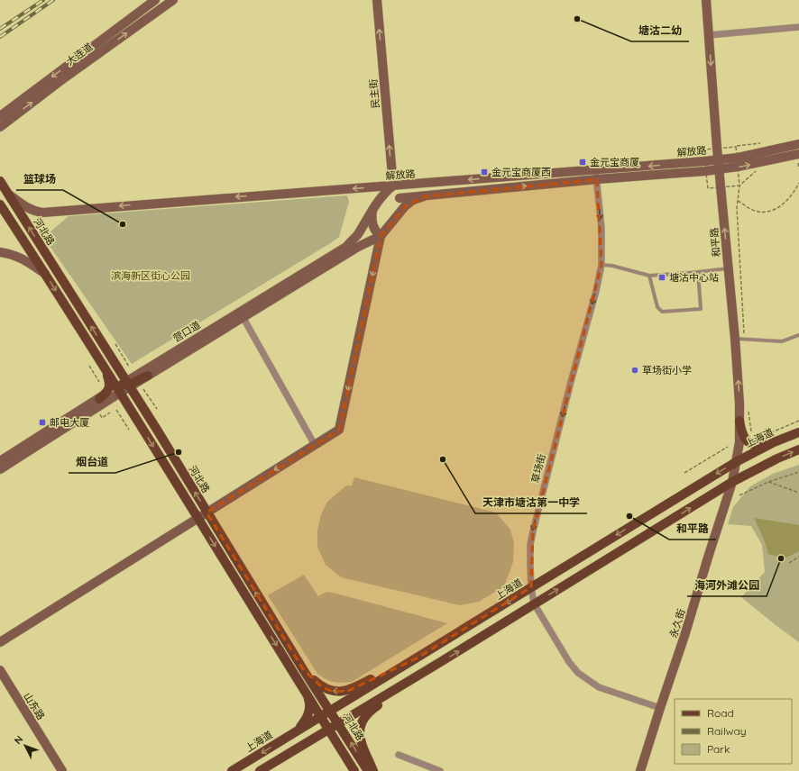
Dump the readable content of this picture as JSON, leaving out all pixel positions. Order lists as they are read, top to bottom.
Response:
{
  "streets": {
    "main road": ["河北路", "上海道"],
    "street": [
      "大连道",
      "民主街",
      "解放路",
      "和平路",
      "营口道",
      "草场街",
      "永久街",
      "山东路"
    ]
  },
  "crossings": [
    ["民主街", "解放路"],
    ["民主街", "营口道"],
    ["解放路", "河北路"],
    ["解放路", "和平路"],
    ["解放路", "营口道"],
    ["解放路", "草场街"],
    ["河北路", "营口道"],
    ["河北路", "上海道"],
    ["和平路", "上海道"],
    ["和平路", "永久街"],
    ["上海道", "草场街"],
    ["上海道", "永久街"],
    ["草场街", "永久街"]
  ],
  "one_way": ["民主街", "和平路", "草场街"],
  "parks": ["滨海新区街心公园"],
  "places": {
    "other": [
      "塘沽二幼",
      "篮球场",
      "草场街小学",
      "烟台道",
      "天津市塘沽第一中学",
      "和平路",
      "海河外滩公园"
    ],
    "transit": [
      "金元宝商厦",
      "金元宝商厦西",
      "塘沽中心站",
      "邮电大厦"
    ]
  },
  "legend": ["Road", "Railway", "Park"],
  "north": "top left"
}
